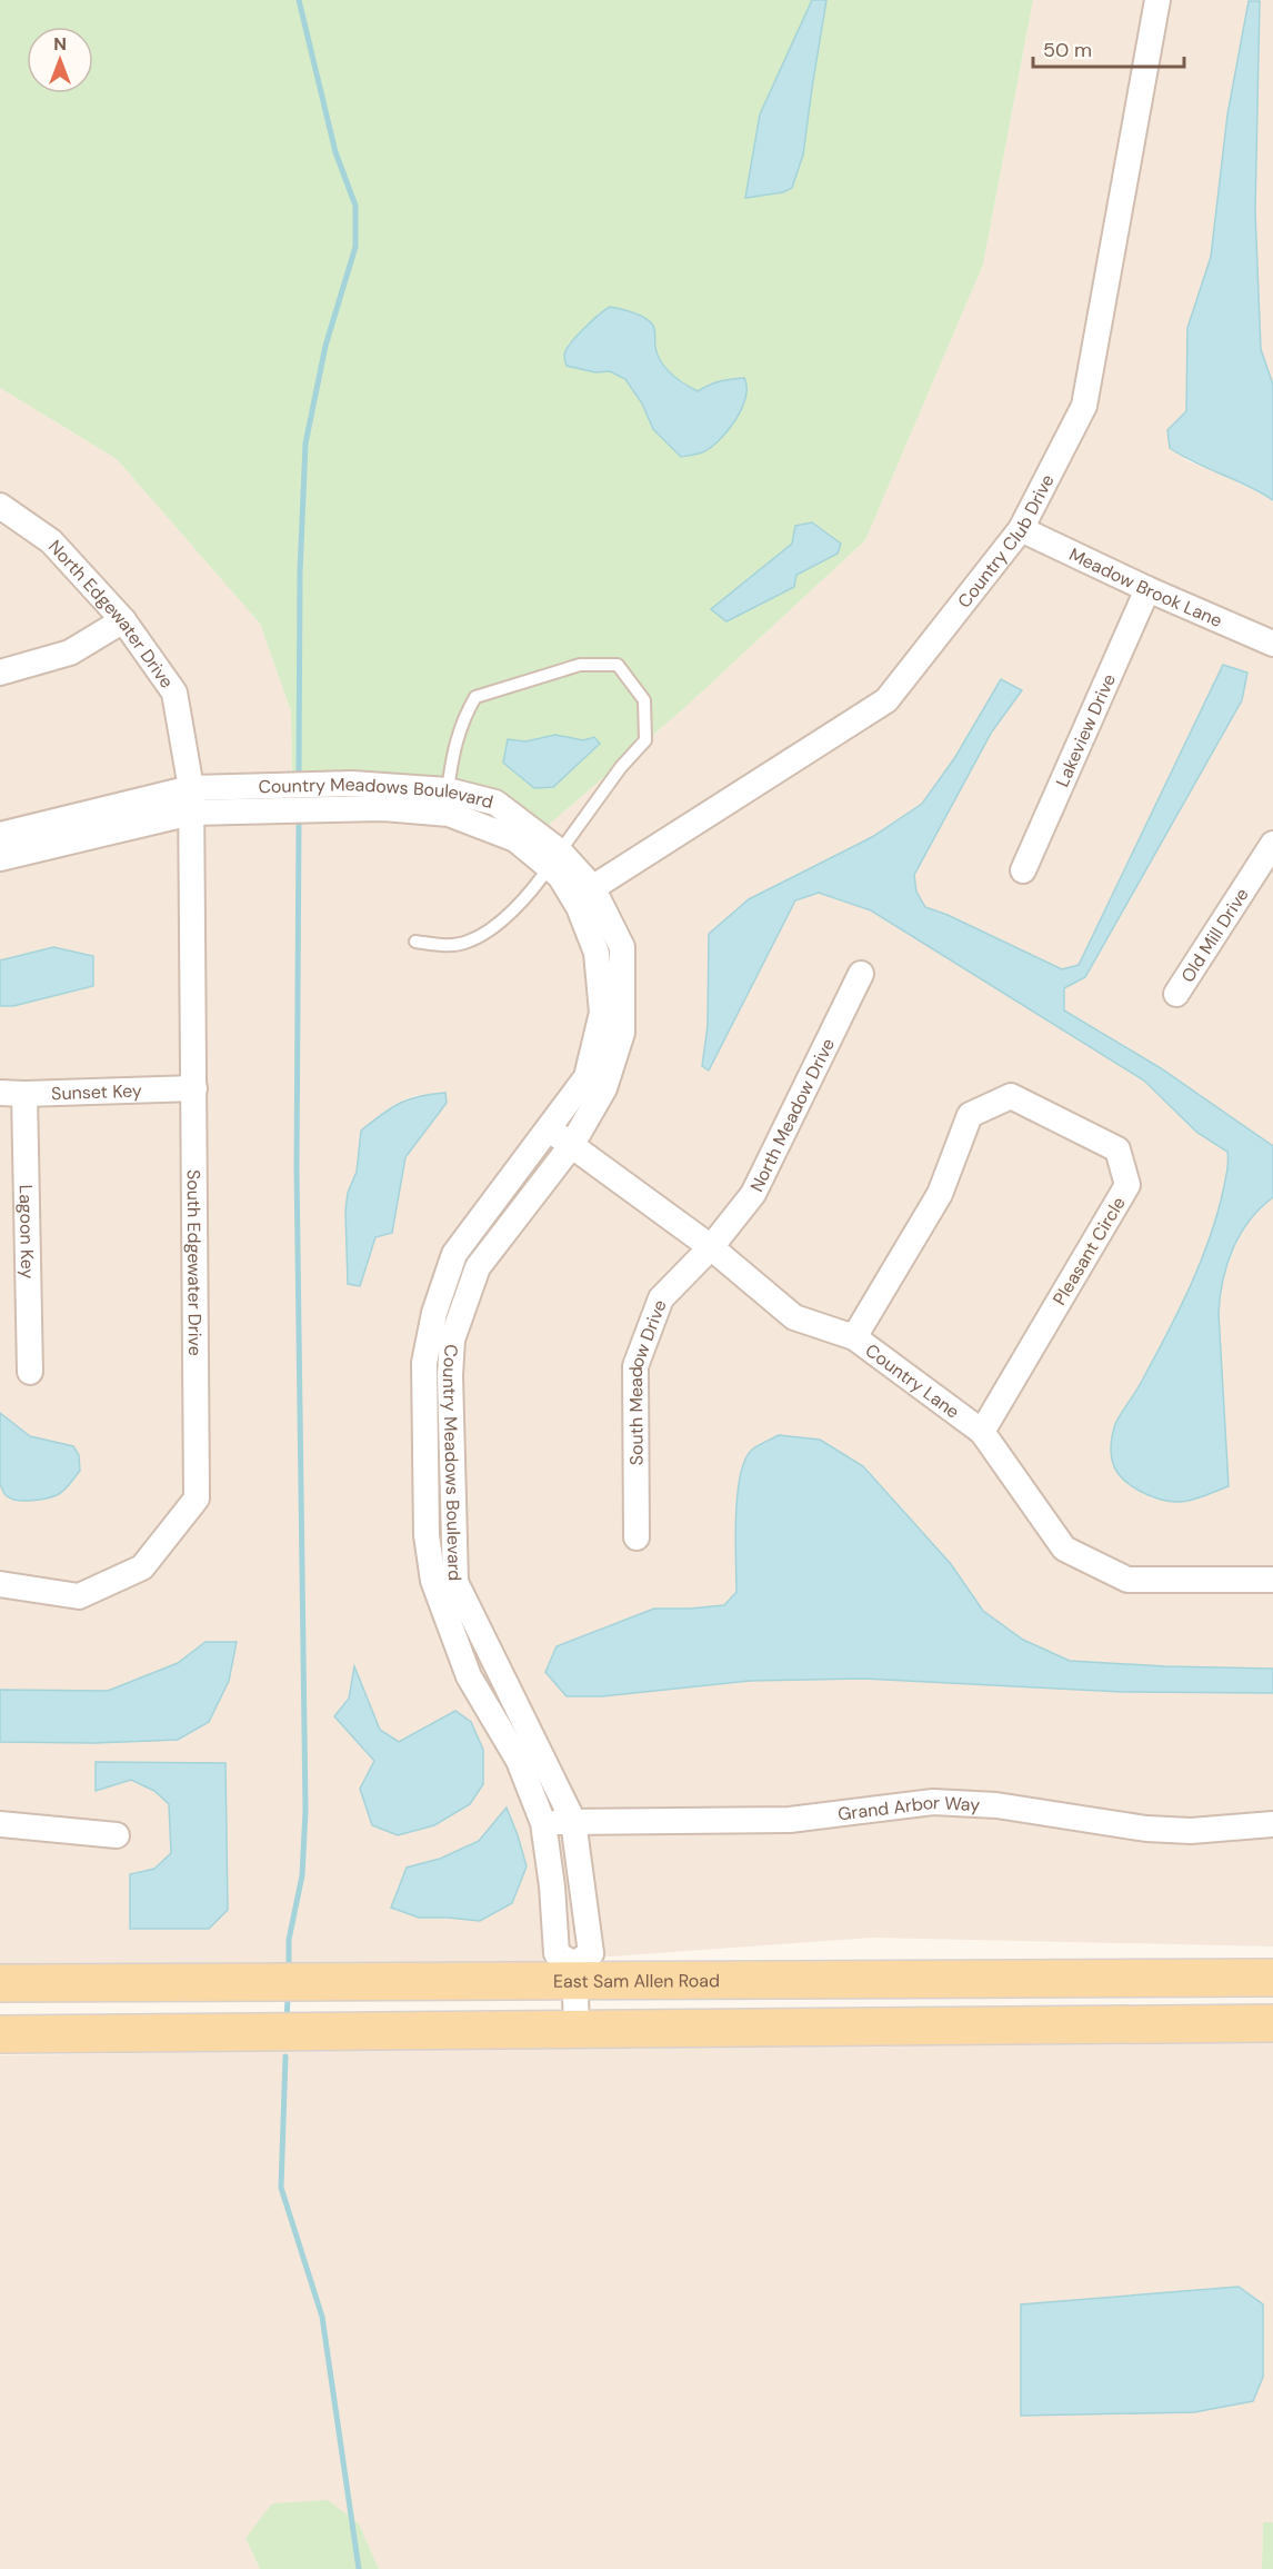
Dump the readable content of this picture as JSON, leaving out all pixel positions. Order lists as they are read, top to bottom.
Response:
{
  "streets": {
    "main road": ["East Sam Allen Road"],
    "street": [
      "Country Club Drive",
      "Meadow Brook Lane",
      "North Edgewater Drive",
      "Lakeview Drive",
      "Country Meadows Boulevard",
      "Old Mill Drive",
      "Sunset Key",
      "North Meadow Drive",
      "Lagoon Key",
      "Pleasant Circle",
      "South Edgewater Drive",
      "Country Lane",
      "South Meadow Drive",
      "Grand Arbor Way"
    ]
  },
  "crossings": [
    ["Country Club Drive", "Meadow Brook Lane"],
    ["Country Club Drive", "Country Meadows Boulevard"],
    ["Meadow Brook Lane", "Lakeview Drive"],
    ["North Edgewater Drive", "Country Meadows Boulevard"],
    ["North Edgewater Drive", "South Edgewater Drive"],
    ["Country Meadows Boulevard", "South Edgewater Drive"],
    ["Country Meadows Boulevard", "Country Lane"],
    ["Country Meadows Boulevard", "Grand Arbor Way"],
    ["Country Meadows Boulevard", "East Sam Allen Road"],
    ["Sunset Key", "Lagoon Key"],
    ["Sunset Key", "South Edgewater Drive"],
    ["North Meadow Drive", "Country Lane"],
    ["North Meadow Drive", "South Meadow Drive"],
    ["Pleasant Circle", "Country Lane"],
    ["Country Lane", "South Meadow Drive"]
  ],
  "scale_bar": "50 m",
  "north": "top"
}
